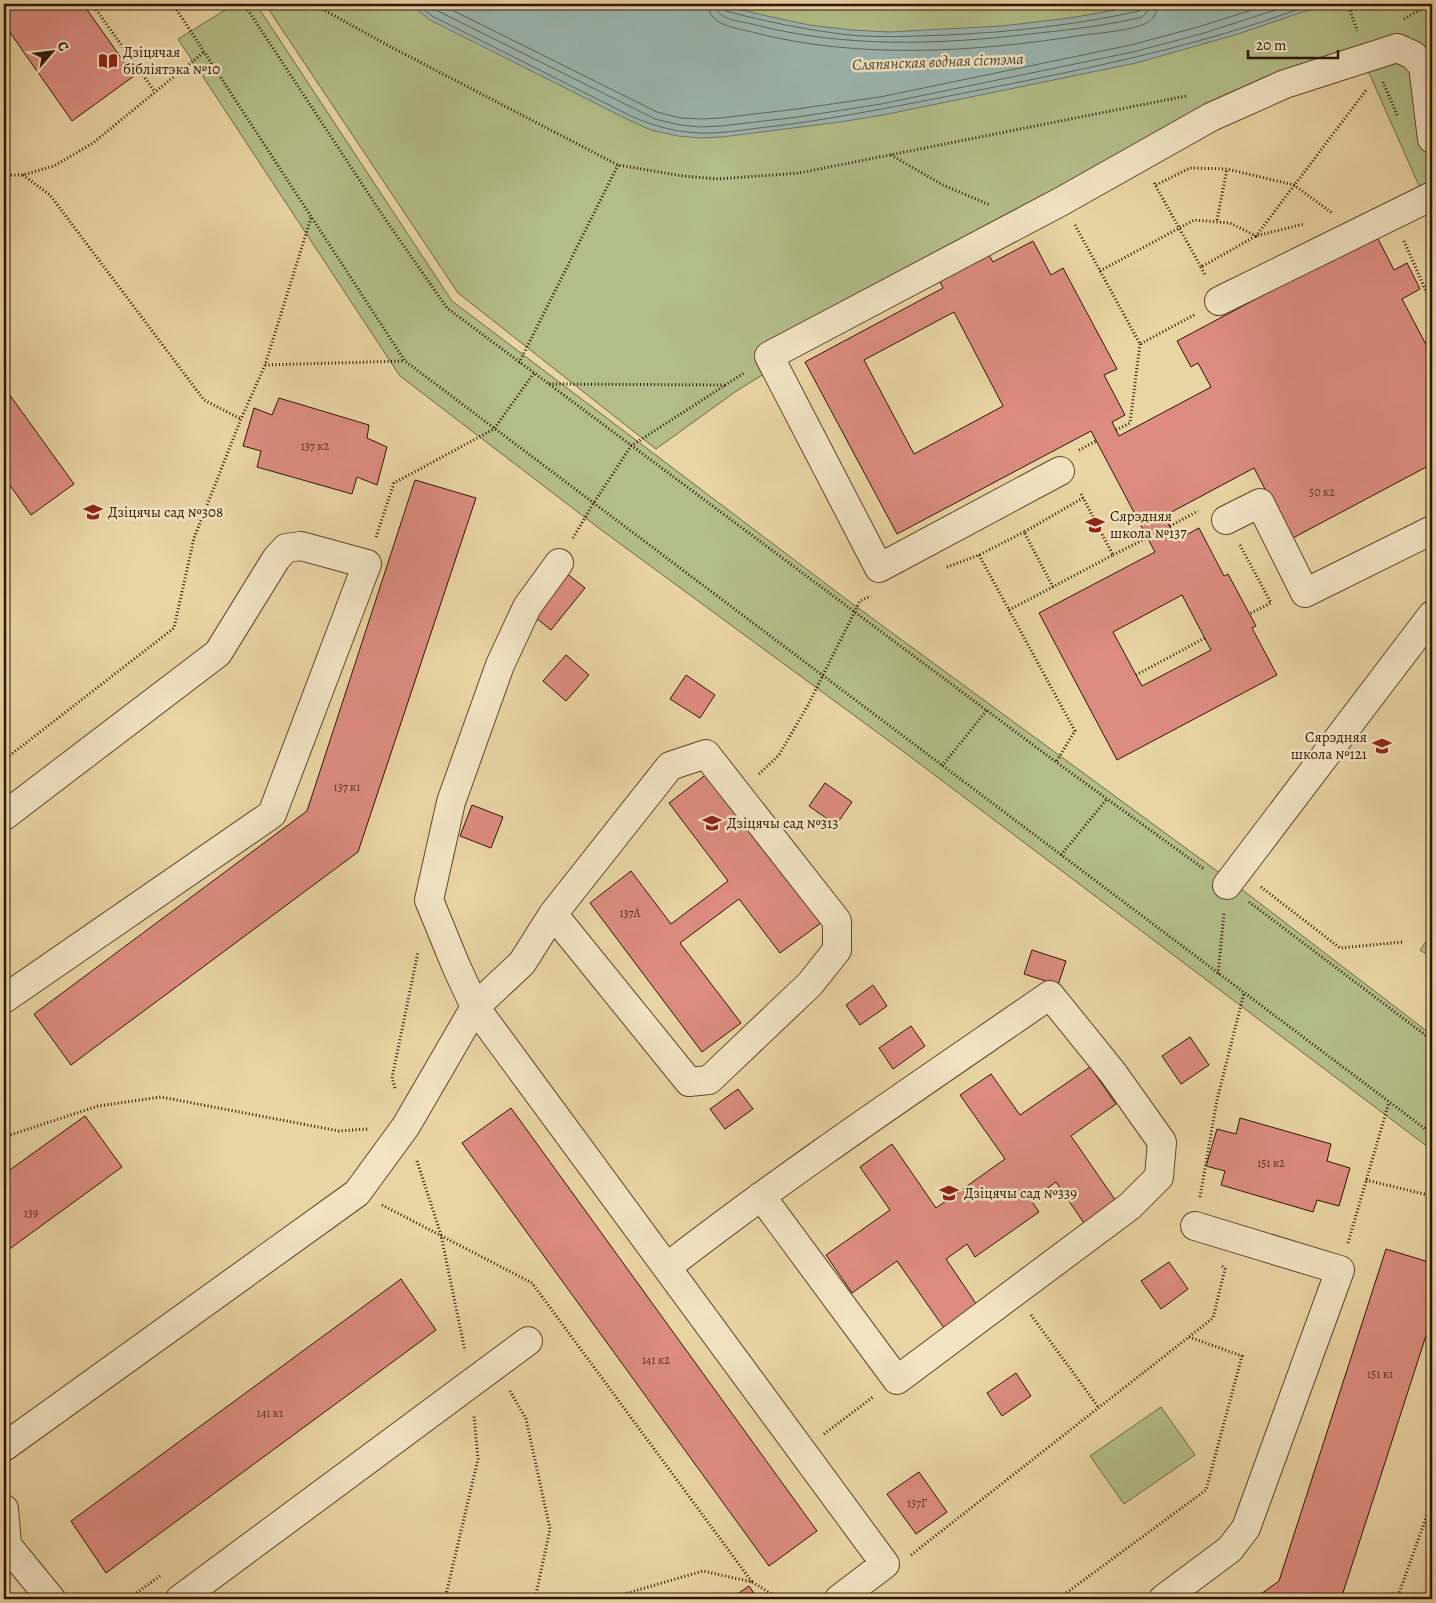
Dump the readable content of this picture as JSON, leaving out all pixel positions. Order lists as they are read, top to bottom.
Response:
{
  "water": ["Сляпянская водная сістэма"],
  "places": {
    "library": ["Дзіцячая бібліятэка №10"],
    "school or university": [
      "Дзіцячы сад №308",
      "Сярэдняя школа №137",
      "Сярэдняя школа №121",
      "Дзіцячы сад №313",
      "Дзіцячы сад №339"
    ]
  },
  "house_numbers": [
    "137 к2",
    "50 к2",
    "137 к1",
    "137А",
    "151 к2",
    "139",
    "141 к2",
    "151 к1",
    "141 к1",
    "137Г"
  ],
  "scale_bar": "20 m",
  "north": "top right"
}
